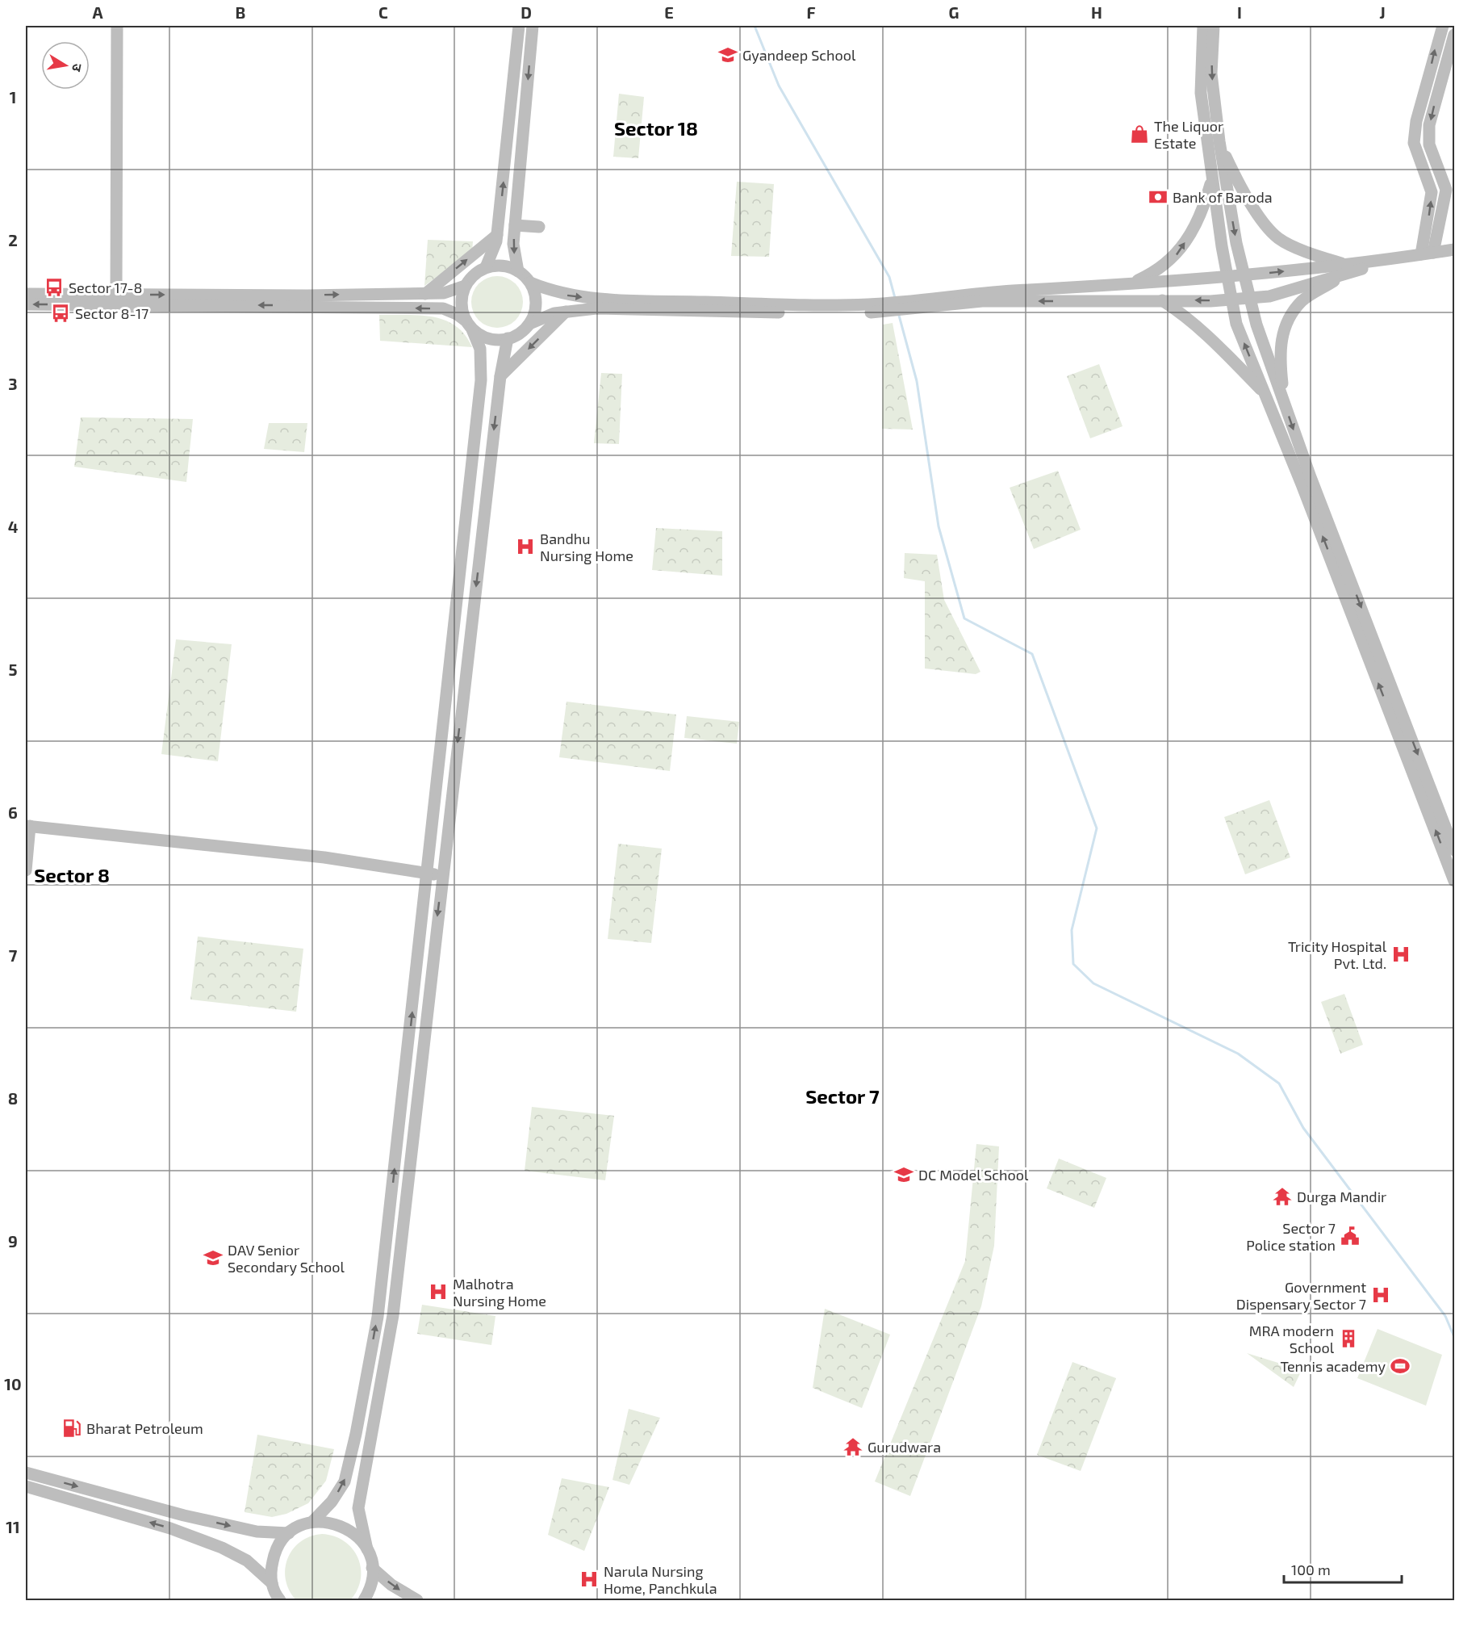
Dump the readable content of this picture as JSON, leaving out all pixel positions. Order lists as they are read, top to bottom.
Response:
{
  "districts": ["Sector 18", "Sector 8", "Sector 7"],
  "places": {
    "school or university": ["Gyandeep School", "DC Model School", "DAV Senior Secondary School"],
    "shop": ["The Liquor Estate"],
    "bank": ["Bank of Baroda"],
    "bus stop": ["Sector 17-8", "Sector 8-17"],
    "hospital": [
      "Bandhu Nursing Home",
      "Tricity Hospital Pvt. Ltd.",
      "Malhotra Nursing Home",
      "Government Dispensary Sector 7",
      "Narula Nursing Home, Panchkula"
    ],
    "temple": ["Durga Mandir", "Gurudwara"],
    "public building": ["Sector 7 Police station"],
    "building": ["MRA modern School"],
    "sports": ["Tennis academy"],
    "fuel station": ["Bharat Petroleum"]
  },
  "scale_bar": "100 m",
  "north": "right",
  "grid": {
    "columns": [
      "A",
      "B",
      "C",
      "D",
      "E",
      "F",
      "G",
      "H",
      "I",
      "J"
    ],
    "rows": [
      "1",
      "2",
      "3",
      "4",
      "5",
      "6",
      "7",
      "8",
      "9",
      "10",
      "11"
    ]
  }
}
